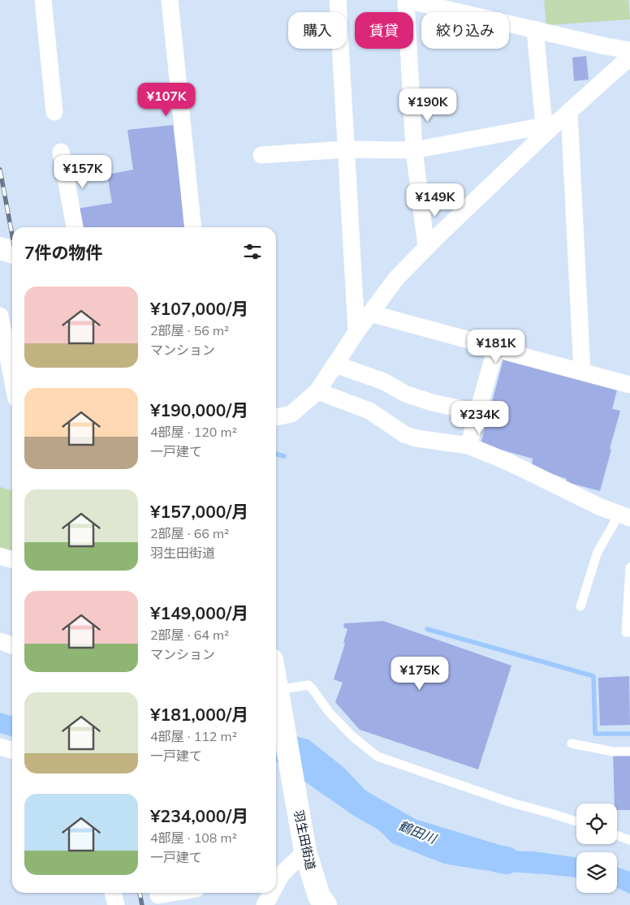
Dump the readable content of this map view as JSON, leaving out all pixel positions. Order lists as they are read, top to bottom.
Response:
{
  "streets": {
    "main road": ["羽生田街道"]
  },
  "water": ["鶴田川"],
  "page": {
    "chip": ["購入", "賃貸", "絞り込み"],
    "price": [
      "¥107K",
      "¥190K",
      "¥157K",
      "¥149K",
      "¥181K",
      "¥234K",
      "¥175K"
    ],
    "heading": "7件の物件",
    "list": [
      {
        "name": "¥107,000/月",
        "note": "2部屋 · 56 m² · マンション"
      },
      {
        "name": "¥190,000/月",
        "note": "4部屋 · 120 m² · 一戸建て"
      },
      {
        "name": "¥157,000/月",
        "note": "2部屋 · 66 m² · 羽生田街道"
      },
      {
        "name": "¥149,000/月",
        "note": "2部屋 · 64 m² · マンション"
      },
      {
        "name": "¥181,000/月",
        "note": "4部屋 · 112 m² · 一戸建て"
      },
      {
        "name": "¥234,000/月",
        "note": "4部屋 · 108 m² · 一戸建て"
      }
    ]
  }
}
